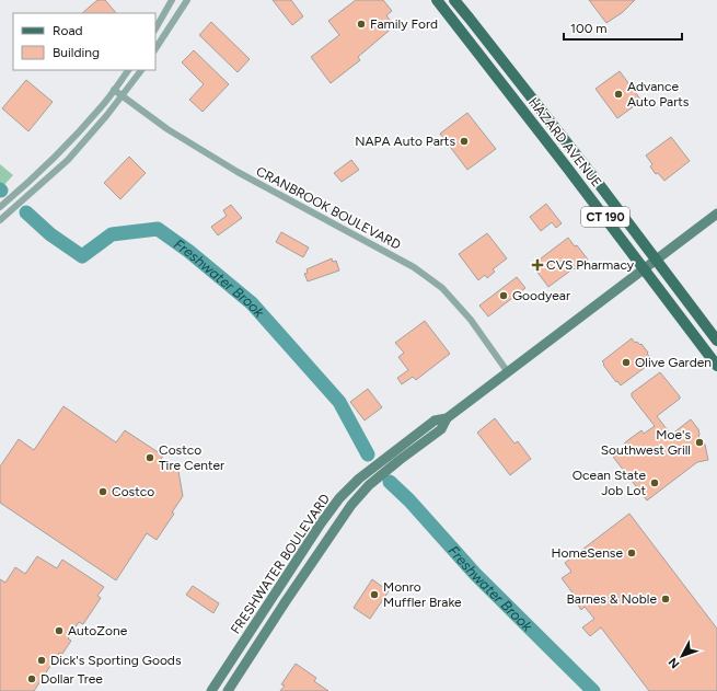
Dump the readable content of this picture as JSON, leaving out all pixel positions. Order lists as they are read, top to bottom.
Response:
{
  "streets": {
    "main road": ["HAZARD AVENUE", "CT 190"],
    "street": ["CRANBROOK BOULEVARD", "FRESHWATER BOULEVARD"]
  },
  "crossings": [
    ["HAZARD AVENUE", "FRESHWATER BOULEVARD"],
    ["CRANBROOK BOULEVARD", "FRESHWATER BOULEVARD"]
  ],
  "water": ["Freshwater Brook"],
  "places": {
    "other": [
      "Family Ford",
      "Advance Auto Parts",
      "NAPA Auto Parts",
      "Goodyear",
      "Olive Garden",
      "Moe's Southwest Grill",
      "Costco Tire Center",
      "Ocean State Job Lot",
      "Costco",
      "HomeSense",
      "Monro Muffler Brake",
      "Barnes & Noble",
      "AutoZone",
      "Dick's Sporting Goods",
      "Dollar Tree"
    ],
    "health": ["CVS Pharmacy"]
  },
  "legend": ["Road", "Building"],
  "scale_bar": "100 m",
  "north": "bottom left"
}
